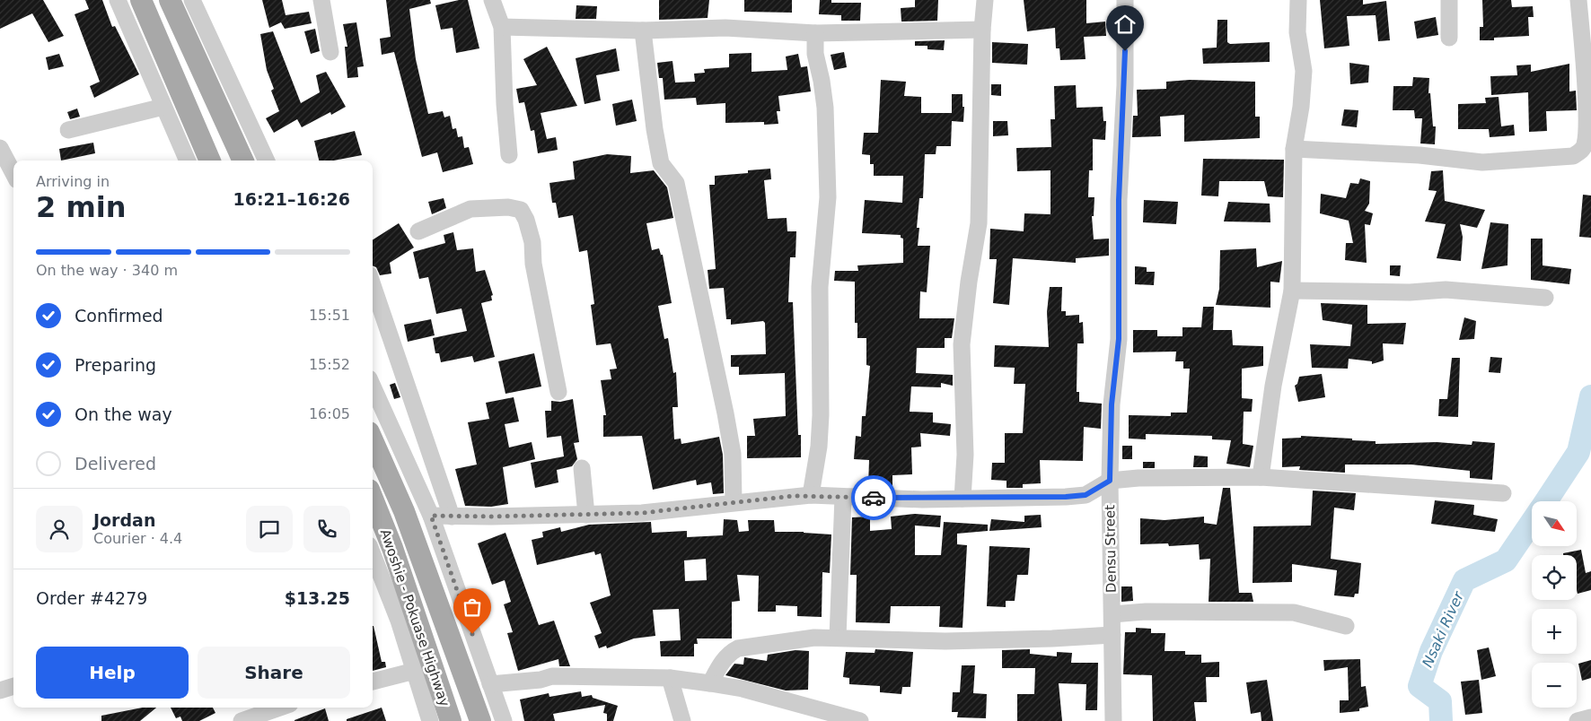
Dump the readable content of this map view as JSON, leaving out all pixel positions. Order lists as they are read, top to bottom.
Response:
{
  "streets": {
    "main road": ["Awoshie - Pokuase Highway"],
    "street": ["Densu Street"]
  },
  "water": ["Nsaki River"],
  "north": "bottom right",
  "page": {
    "heading": ["2 min", "Arriving in", "16:21–16:26"],
    "panel": [
      "Jordan",
      "Courier · 4.4",
      "Order #4279",
      "$13.25"
    ],
    "bar": "On the way · 340 m",
    "list": [
      ["Confirmed", "15:51"],
      ["Preparing", "15:52"],
      ["On the way", "16:05"],
      "Delivered"
    ],
    "map_buttons": ["+", "−"],
    "buttons": ["Help", "Share"]
  }
}
